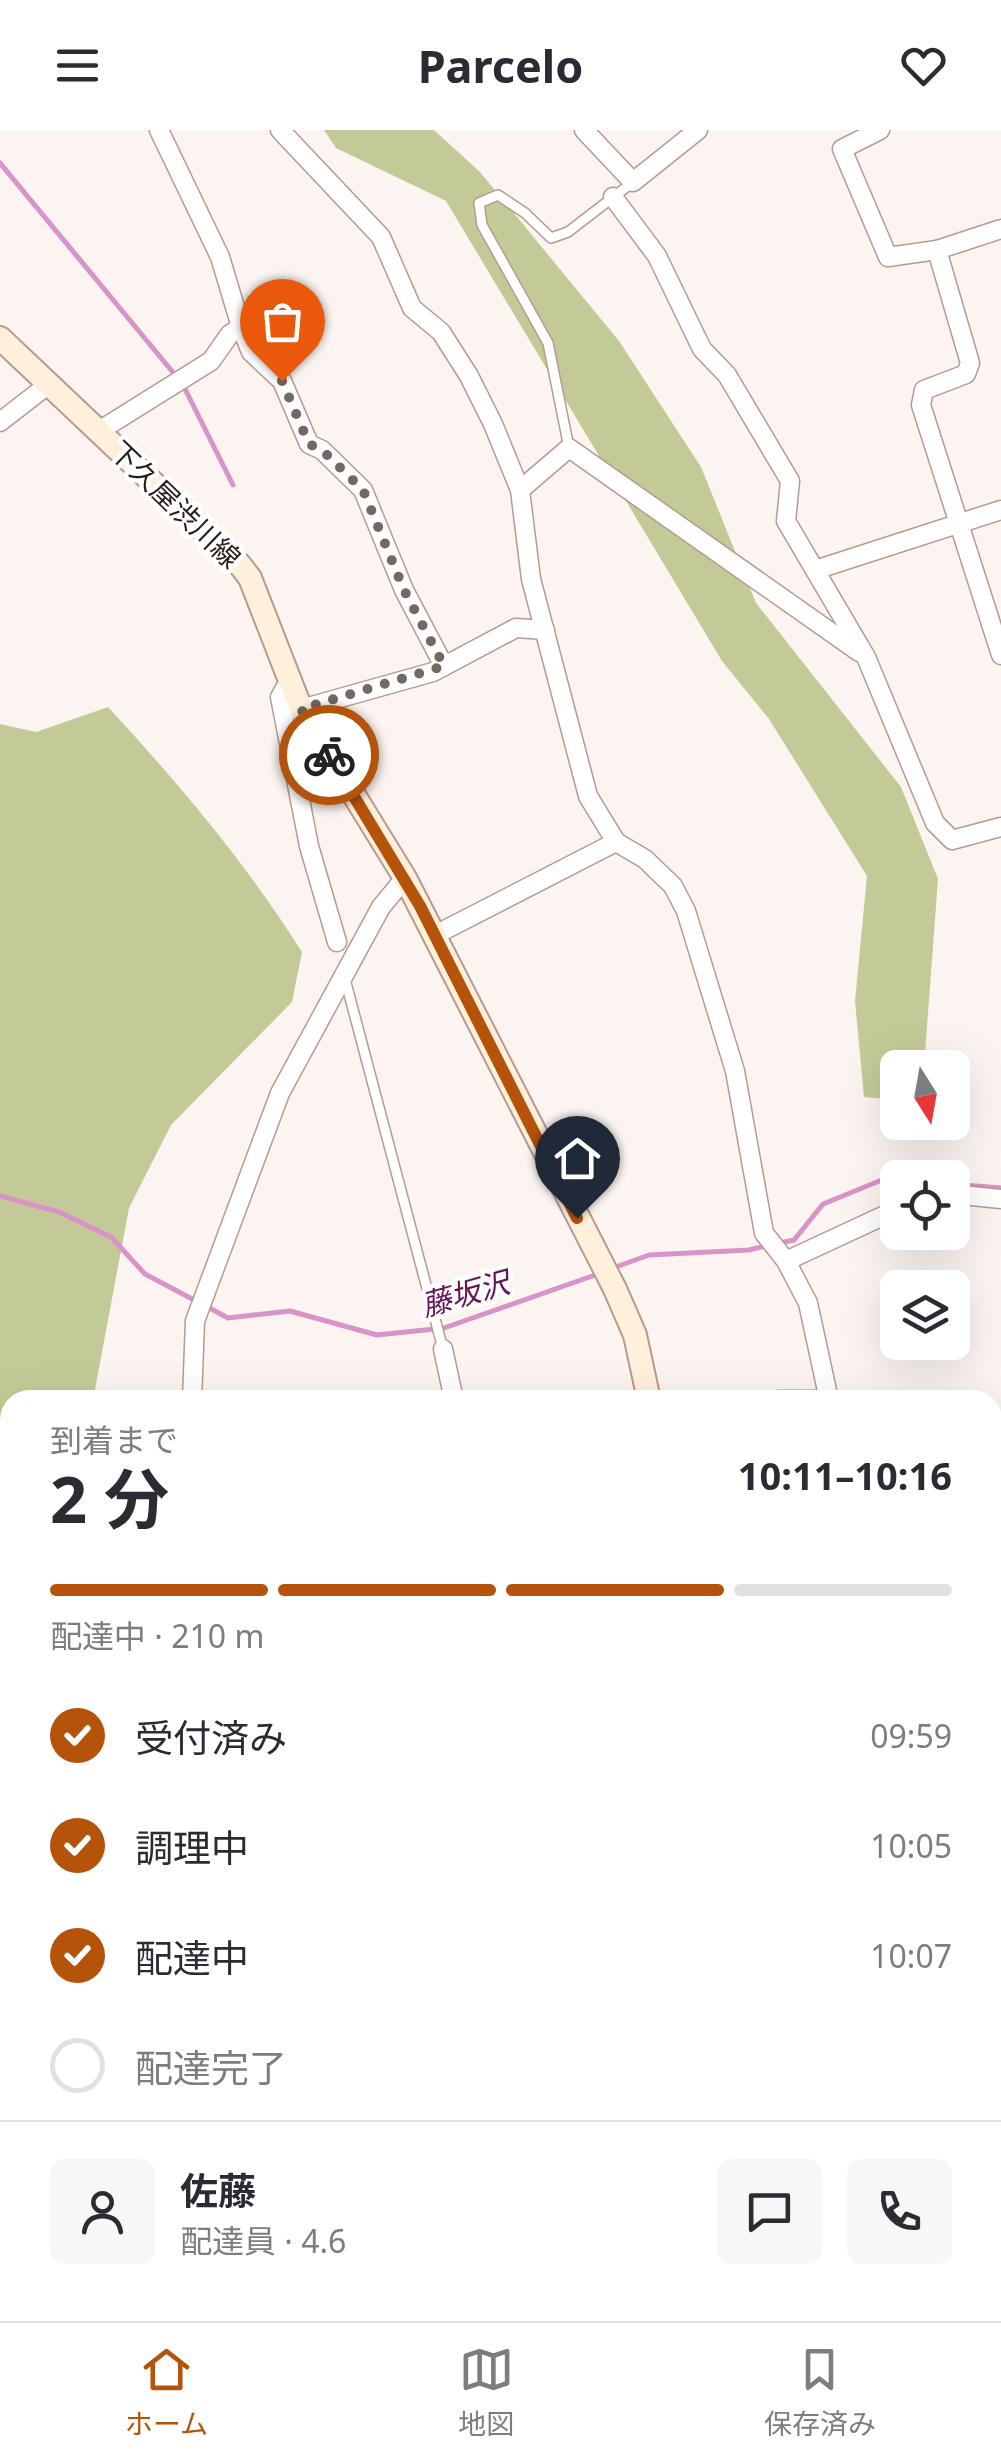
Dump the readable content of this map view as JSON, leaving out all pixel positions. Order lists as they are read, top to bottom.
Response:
{
  "streets": {
    "main road": ["下久屋渋川線"]
  },
  "water": ["藤坂沢"],
  "north": "bottom",
  "page": {
    "header": "Parcelo",
    "heading": ["2 分", "到着まで", "10:11–10:16"],
    "panel": ["佐藤", "配達員 · 4.6"],
    "bar": "配達中 · 210 m",
    "list": [
      ["受付済み", "09:59"],
      ["調理中", "10:05"],
      ["配達中", "10:07"],
      "配達完了"
    ],
    "tabs": ["ホーム", "地図", "保存済み"]
  }
}
